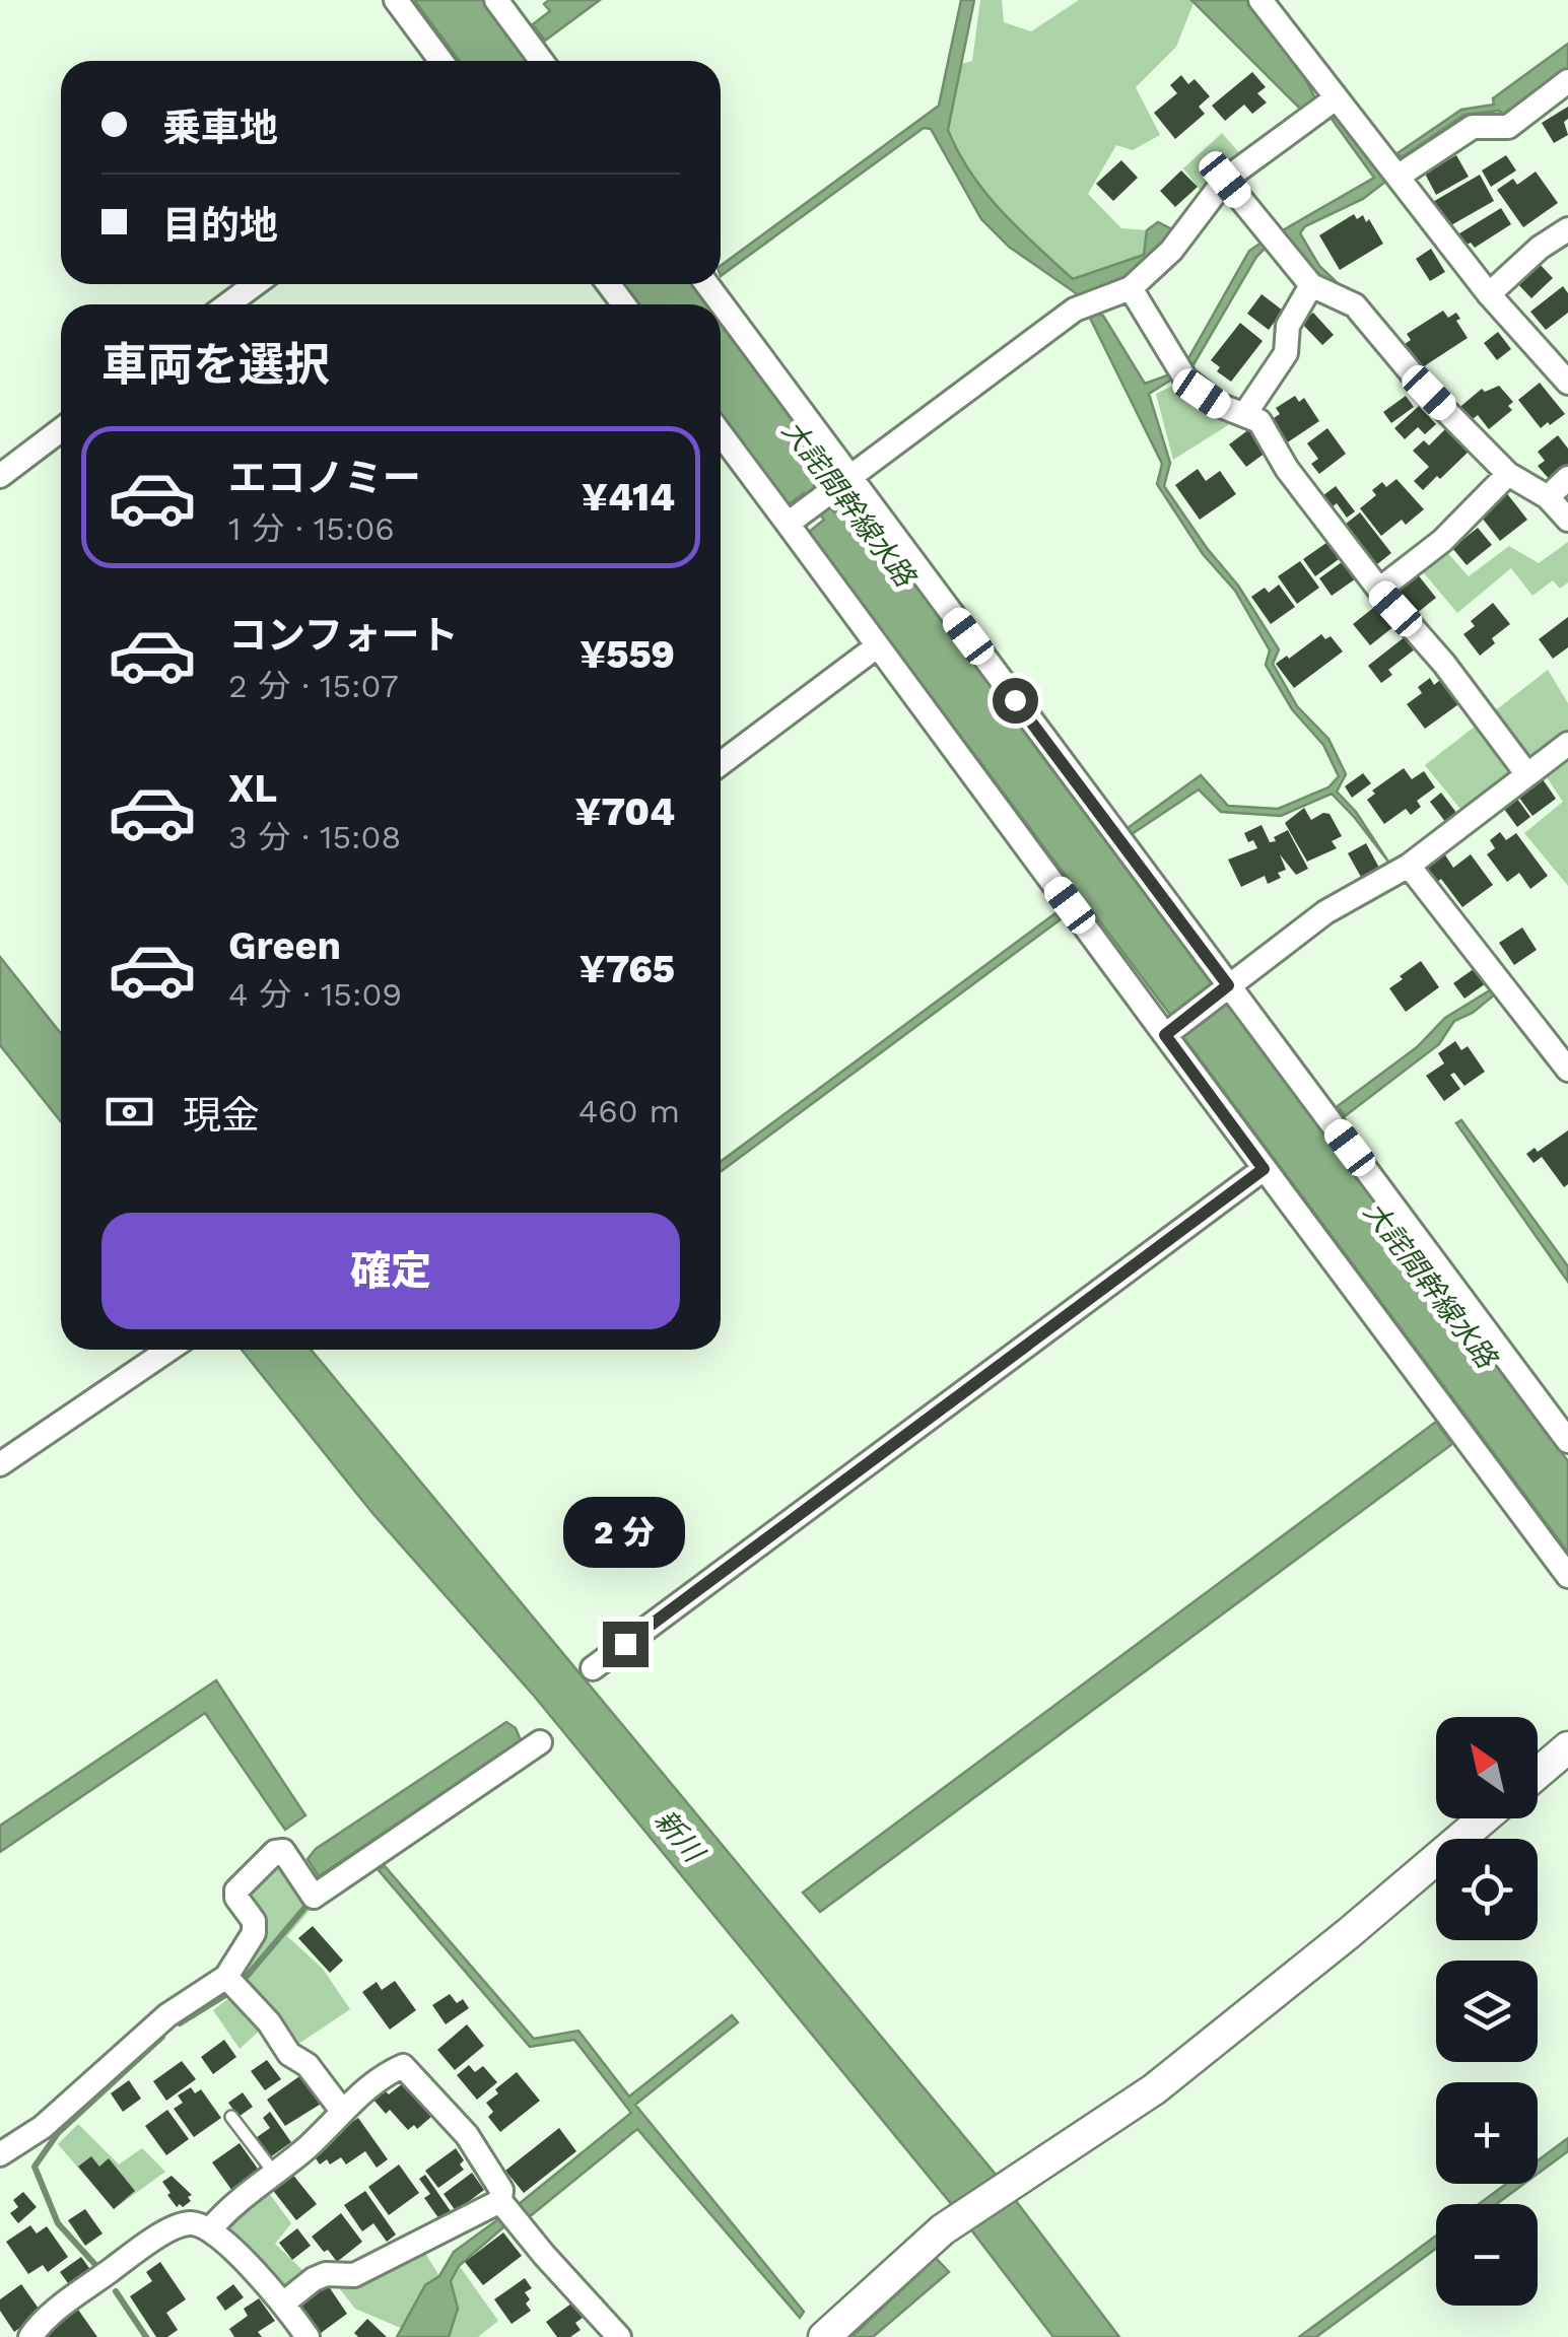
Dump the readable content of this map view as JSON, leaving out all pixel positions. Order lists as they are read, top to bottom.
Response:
{
  "water": ["大詫間幹線水路", "新川"],
  "north": "top left",
  "page": {
    "banner": ["乗車地", "目的地"],
    "heading": "車両を選択",
    "list": [
      {
        "name": "エコノミー",
        "note": "1 分 · 15:06",
        "value": "¥414"
      },
      {
        "name": "コンフォート",
        "note": "2 分 · 15:07",
        "value": "¥559"
      },
      {
        "name": "XL",
        "note": "3 分 · 15:08",
        "value": "¥704"
      },
      {
        "name": "Green",
        "note": "4 分 · 15:09",
        "value": "¥765"
      }
    ],
    "pay": ["現金", "460 m"],
    "buttons": "確定",
    "bubble": "2 分",
    "map_buttons": ["+", "−"]
  }
}
